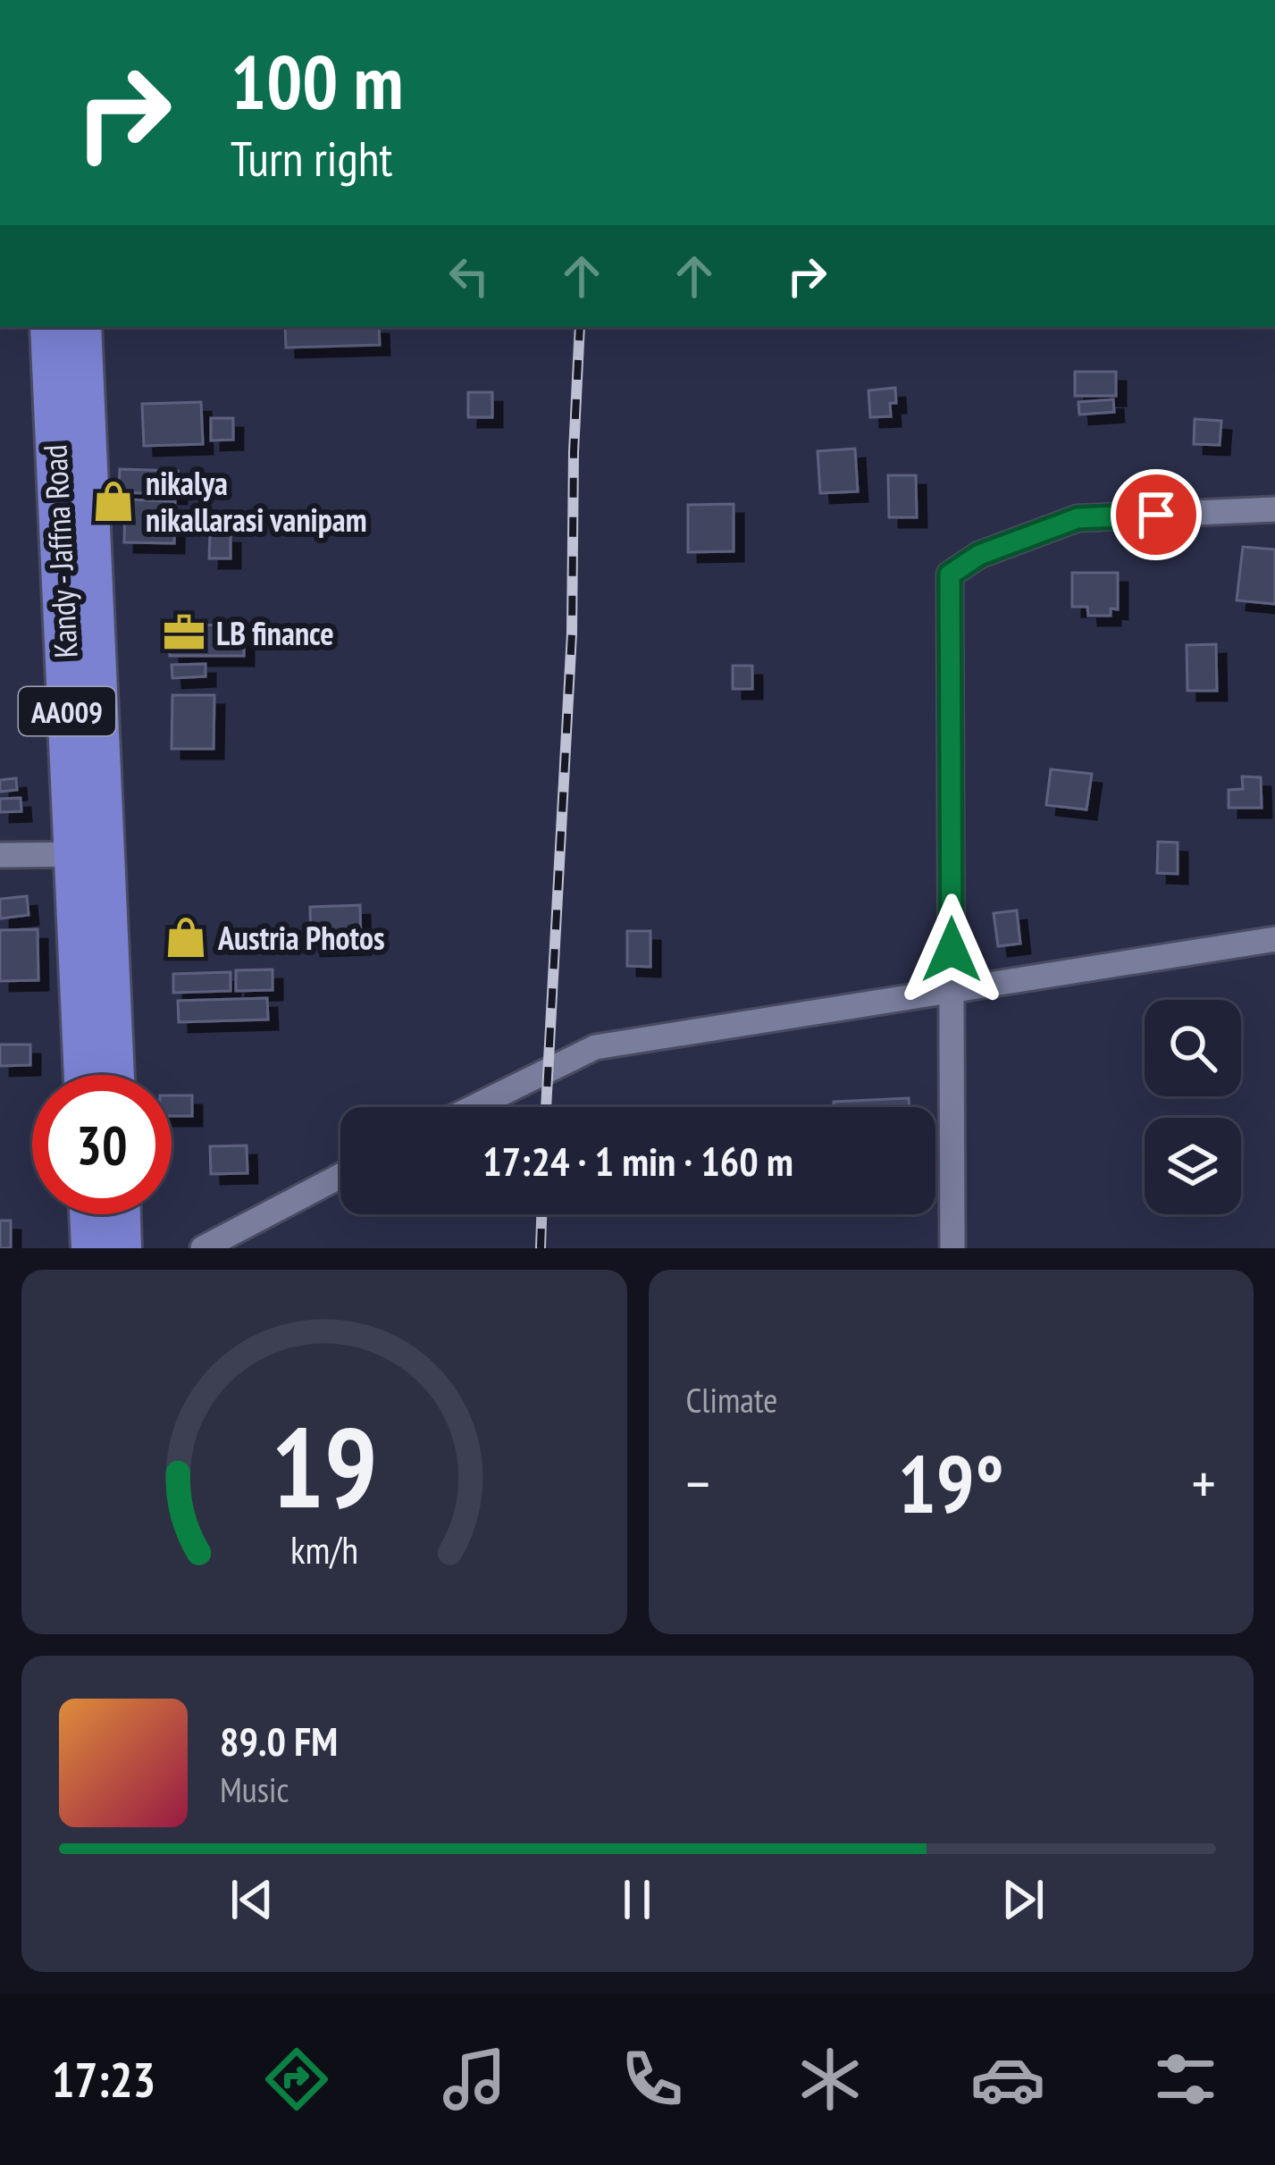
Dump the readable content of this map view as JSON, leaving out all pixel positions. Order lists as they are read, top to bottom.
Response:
{
  "streets": {
    "highway": ["Kandy - Jaffna Road", "AA009"]
  },
  "places": {
    "shop": ["nikalya nikallarasi vanipam", "Austria Photos"],
    "office": ["LB finance"]
  },
  "page": {
    "turn": ["100 m", "Turn right"],
    "limit": "30",
    "trip": "17:24 · 1 min · 160 m",
    "tile": "Climate",
    "heat": ["−", "19°", "+"],
    "song": ["89.0 FM", "Music"],
    "tabs": "17:23",
    "gauge": ["19", "km/h"]
  }
}
